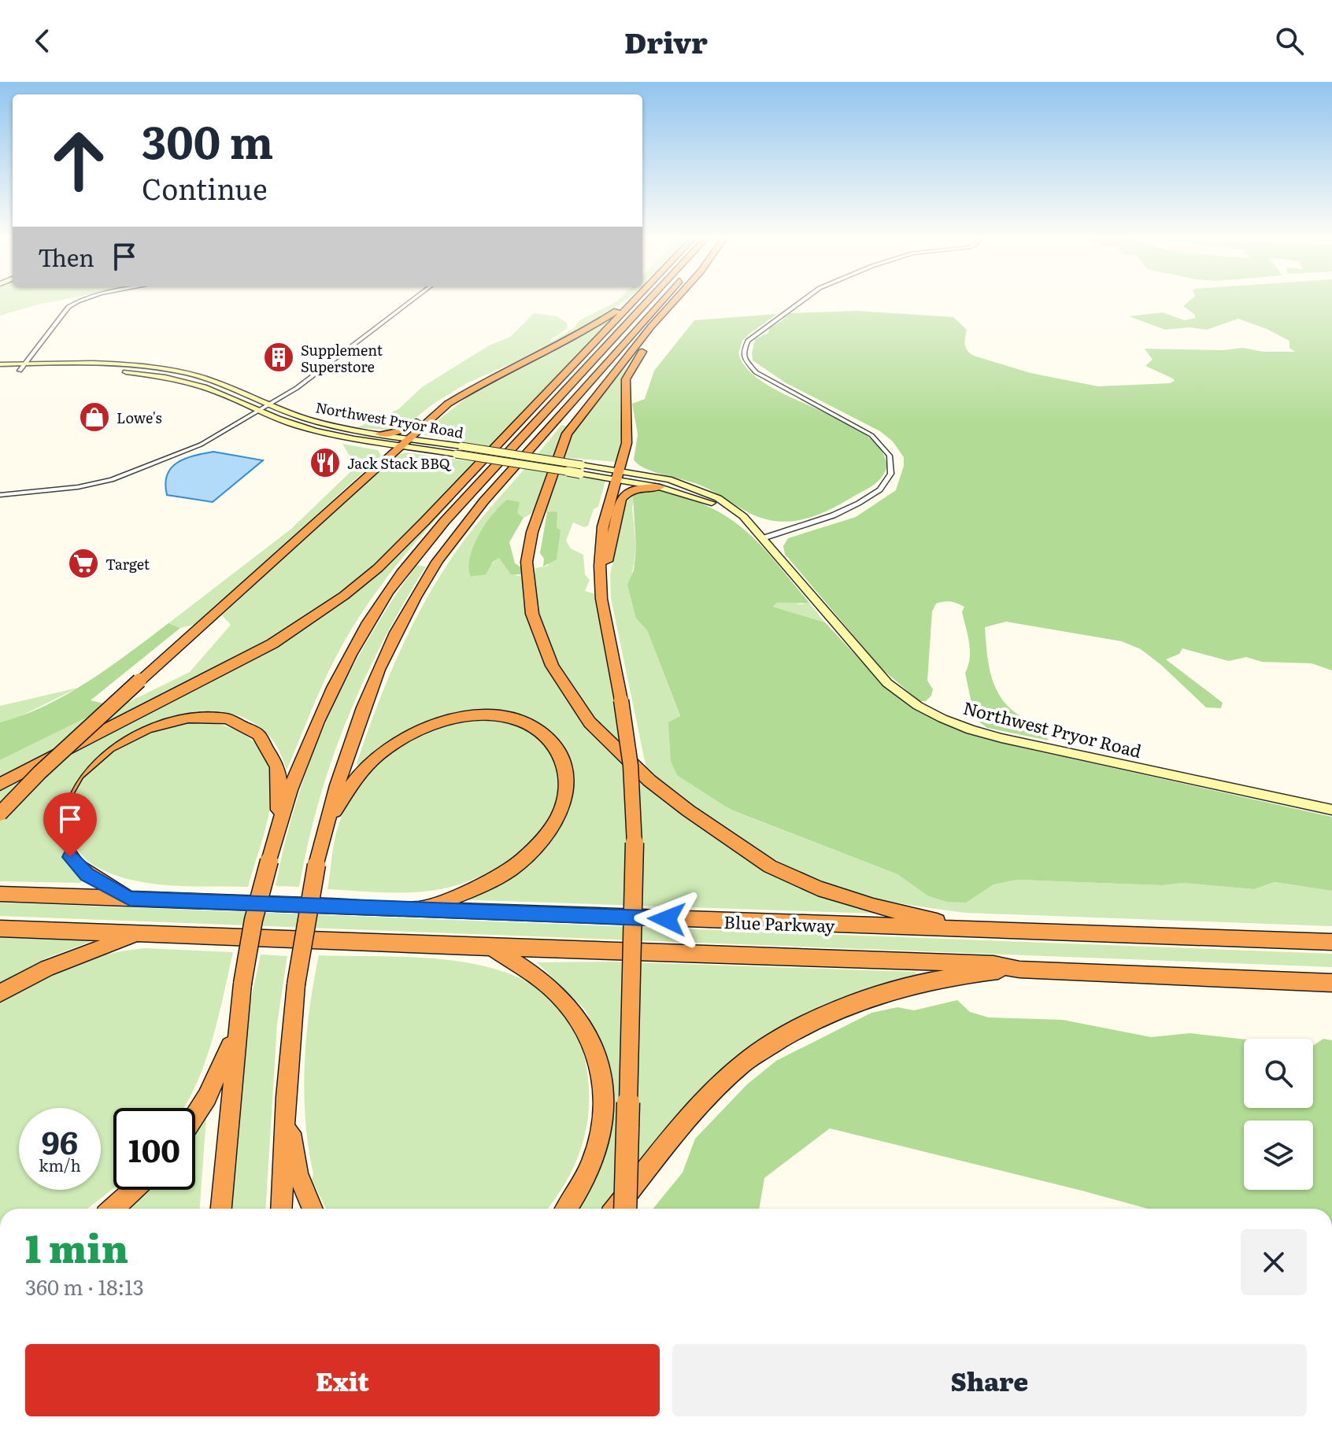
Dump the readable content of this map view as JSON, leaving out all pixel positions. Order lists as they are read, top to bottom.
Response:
{
  "streets": {
    "highway": ["Blue Parkway"],
    "main road": ["Northwest Pryor Road"]
  },
  "places": {
    "building": ["Supplement Superstore"],
    "shop": ["Lowe's"],
    "restaurant": ["Jack Stack BBQ"],
    "supermarket": ["Target"]
  },
  "page": {
    "header": "Drivr",
    "turn": ["300 m", "Continue"],
    "then": "Then",
    "speed": "96 km/h",
    "limit": "100",
    "heading": ["1 min", "360 m · 18:13"],
    "buttons": ["Exit", "Share"]
  }
}
